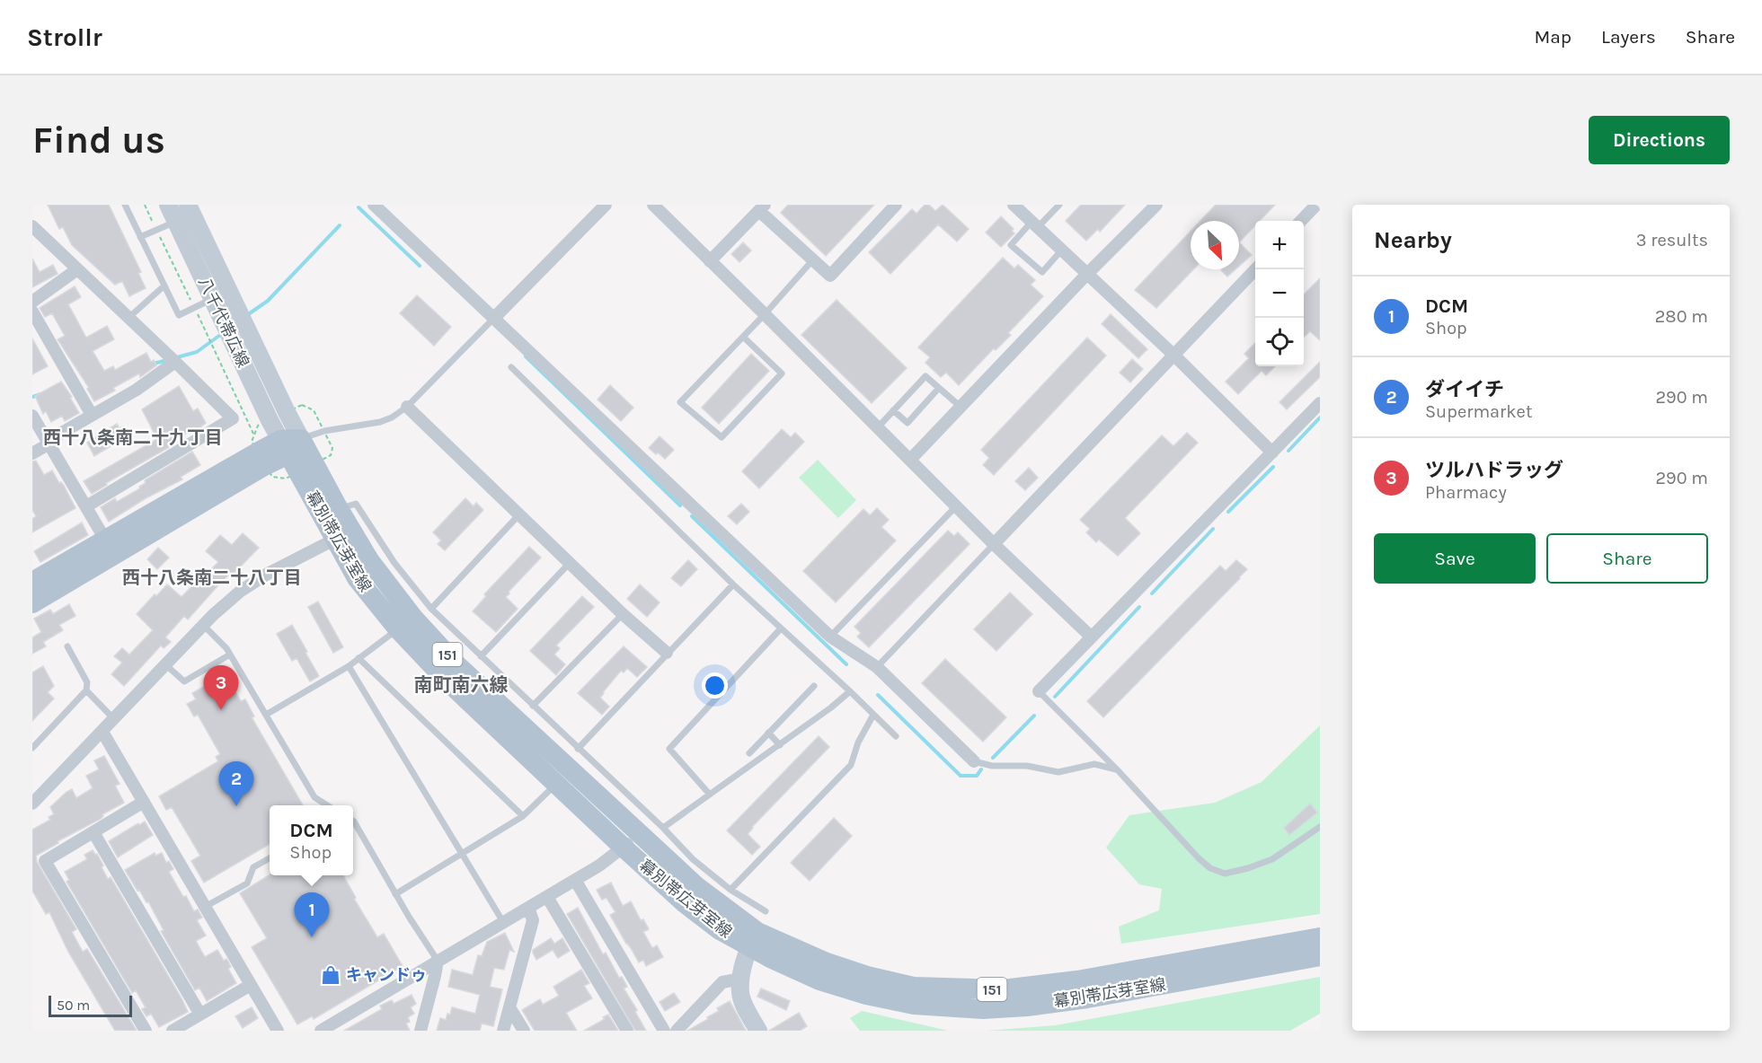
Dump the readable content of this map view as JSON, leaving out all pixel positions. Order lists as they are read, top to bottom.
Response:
{
  "streets": {
    "main road": ["八千代帯広線", "幕別帯広芽室線", "151"]
  },
  "crossings": [
    ["八千代帯広線", "幕別帯広芽室線"]
  ],
  "districts": ["西十八条南二十九丁目", "西十八条南二十八丁目", "南町南六線"],
  "places": {
    "shop": ["キャンドゥ"]
  },
  "scale_bar": "50 m",
  "north": "bottom right",
  "page": {
    "header": "Strollr",
    "nav": ["Map", "Layers", "Share"],
    "buttons": [
      "Directions",
      ["Save", "Share"]
    ],
    "title": "Find us",
    "heading": ["Nearby", "3 results"],
    "map_buttons": ["+", "−"],
    "list": [
      {
        "mark": "1",
        "name": "DCM",
        "note": "Shop",
        "value": "280 m"
      },
      {
        "mark": "2",
        "name": "ダイイチ",
        "note": "Supermarket",
        "value": "290 m"
      },
      {
        "mark": "3",
        "name": "ツルハドラッグ",
        "note": "Pharmacy",
        "value": "290 m"
      }
    ],
    "pins": ["3", "2", "1"],
    "popup": ["DCM", "Shop"],
    "scale": "50 m"
  }
}
